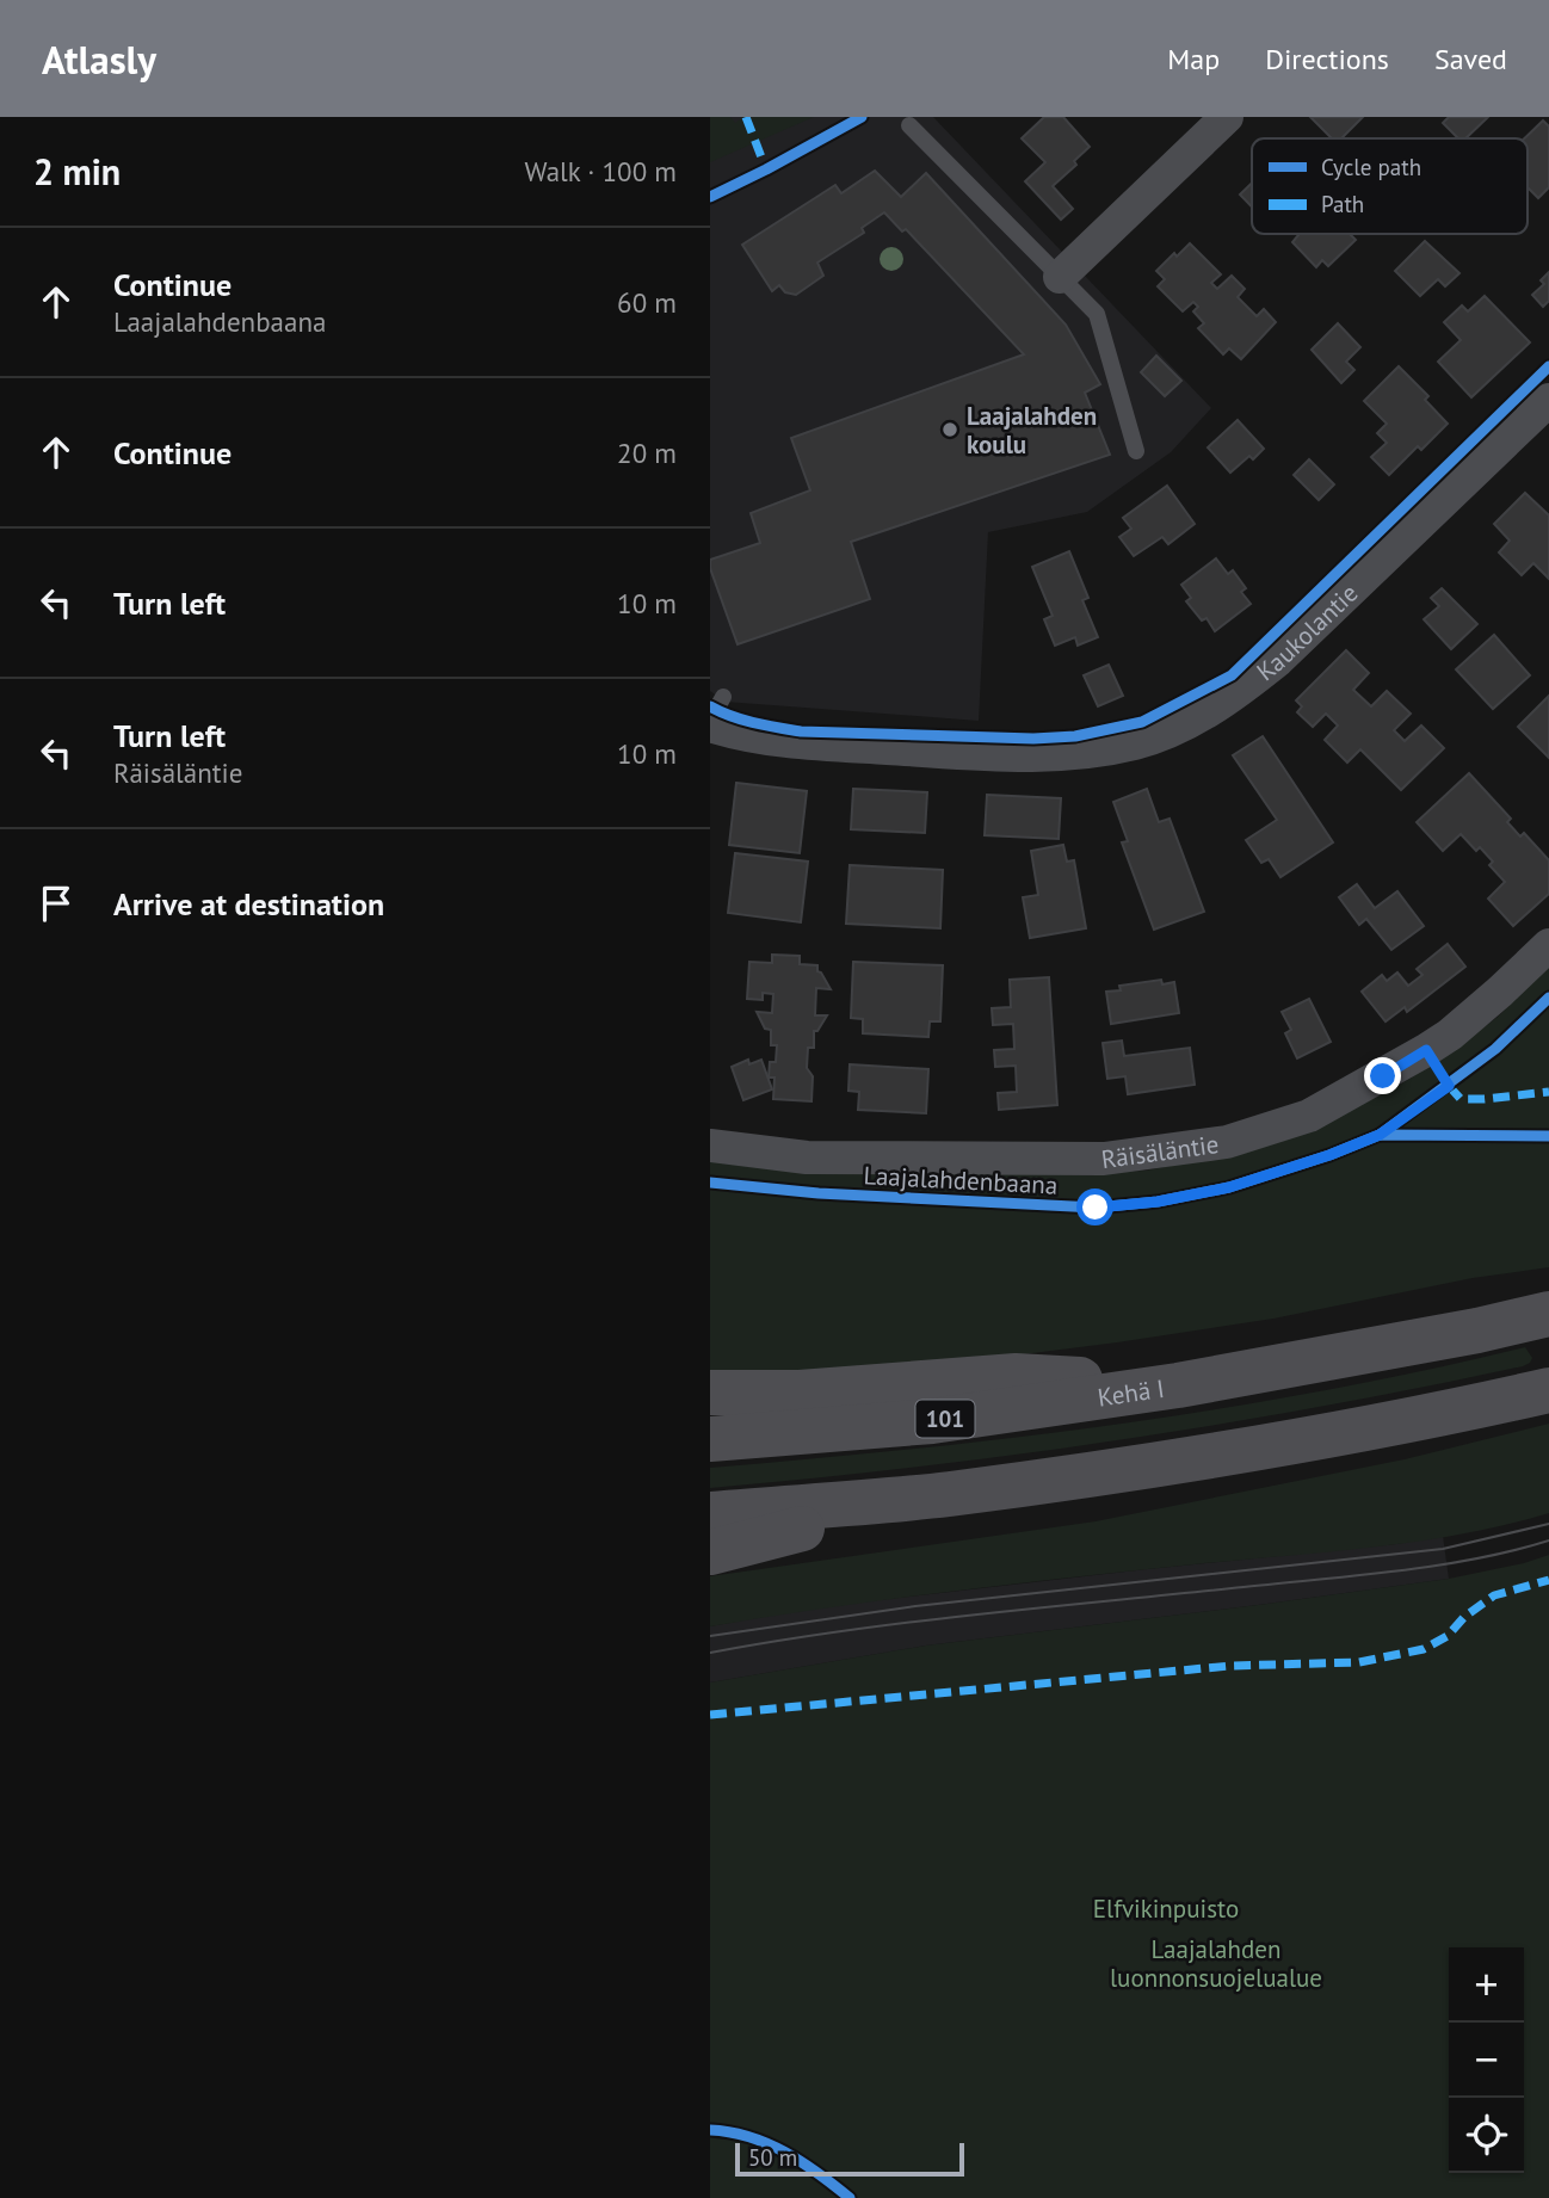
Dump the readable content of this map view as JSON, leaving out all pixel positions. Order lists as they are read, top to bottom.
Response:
{
  "streets": {
    "highway": ["Kehä I", "101"],
    "street": ["Kaukolantie", "Räisäläntie"],
    "cycle path": ["Laajalahdenbaana"]
  },
  "parks": ["Elfvikinpuisto", "Laajalahden luonnonsuojelualue"],
  "places": ["Laajalahden koulu"],
  "legend": ["Cycle path", "Path"],
  "scale_bar": "50 m",
  "page": {
    "header": "Atlasly",
    "nav": ["Map", "Directions", "Saved"],
    "heading": ["2 min", "Walk · 100 m"],
    "list": [
      ["Continue", "Laajalahdenbaana", "60 m"],
      ["Continue", "20 m"],
      ["Turn left", "10 m"],
      ["Turn left", "Räisäläntie", "10 m"],
      "Arrive at destination"
    ],
    "map_buttons": ["+", "−"],
    "scale": "50 m"
  }
}
